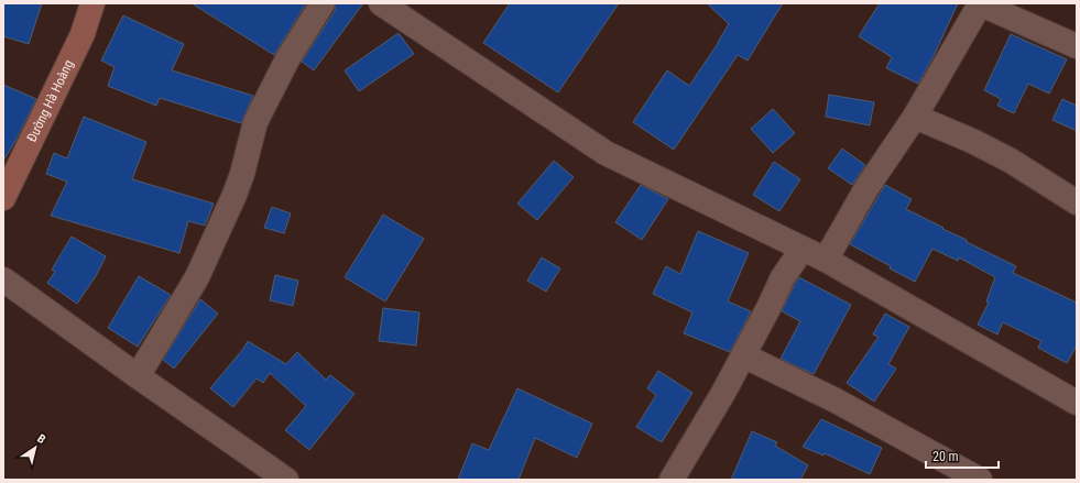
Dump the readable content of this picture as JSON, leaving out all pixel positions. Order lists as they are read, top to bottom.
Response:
{
  "streets": {
    "street": ["Đường Hà Hoàng"]
  },
  "scale_bar": "20 m",
  "north": "top right"
}
